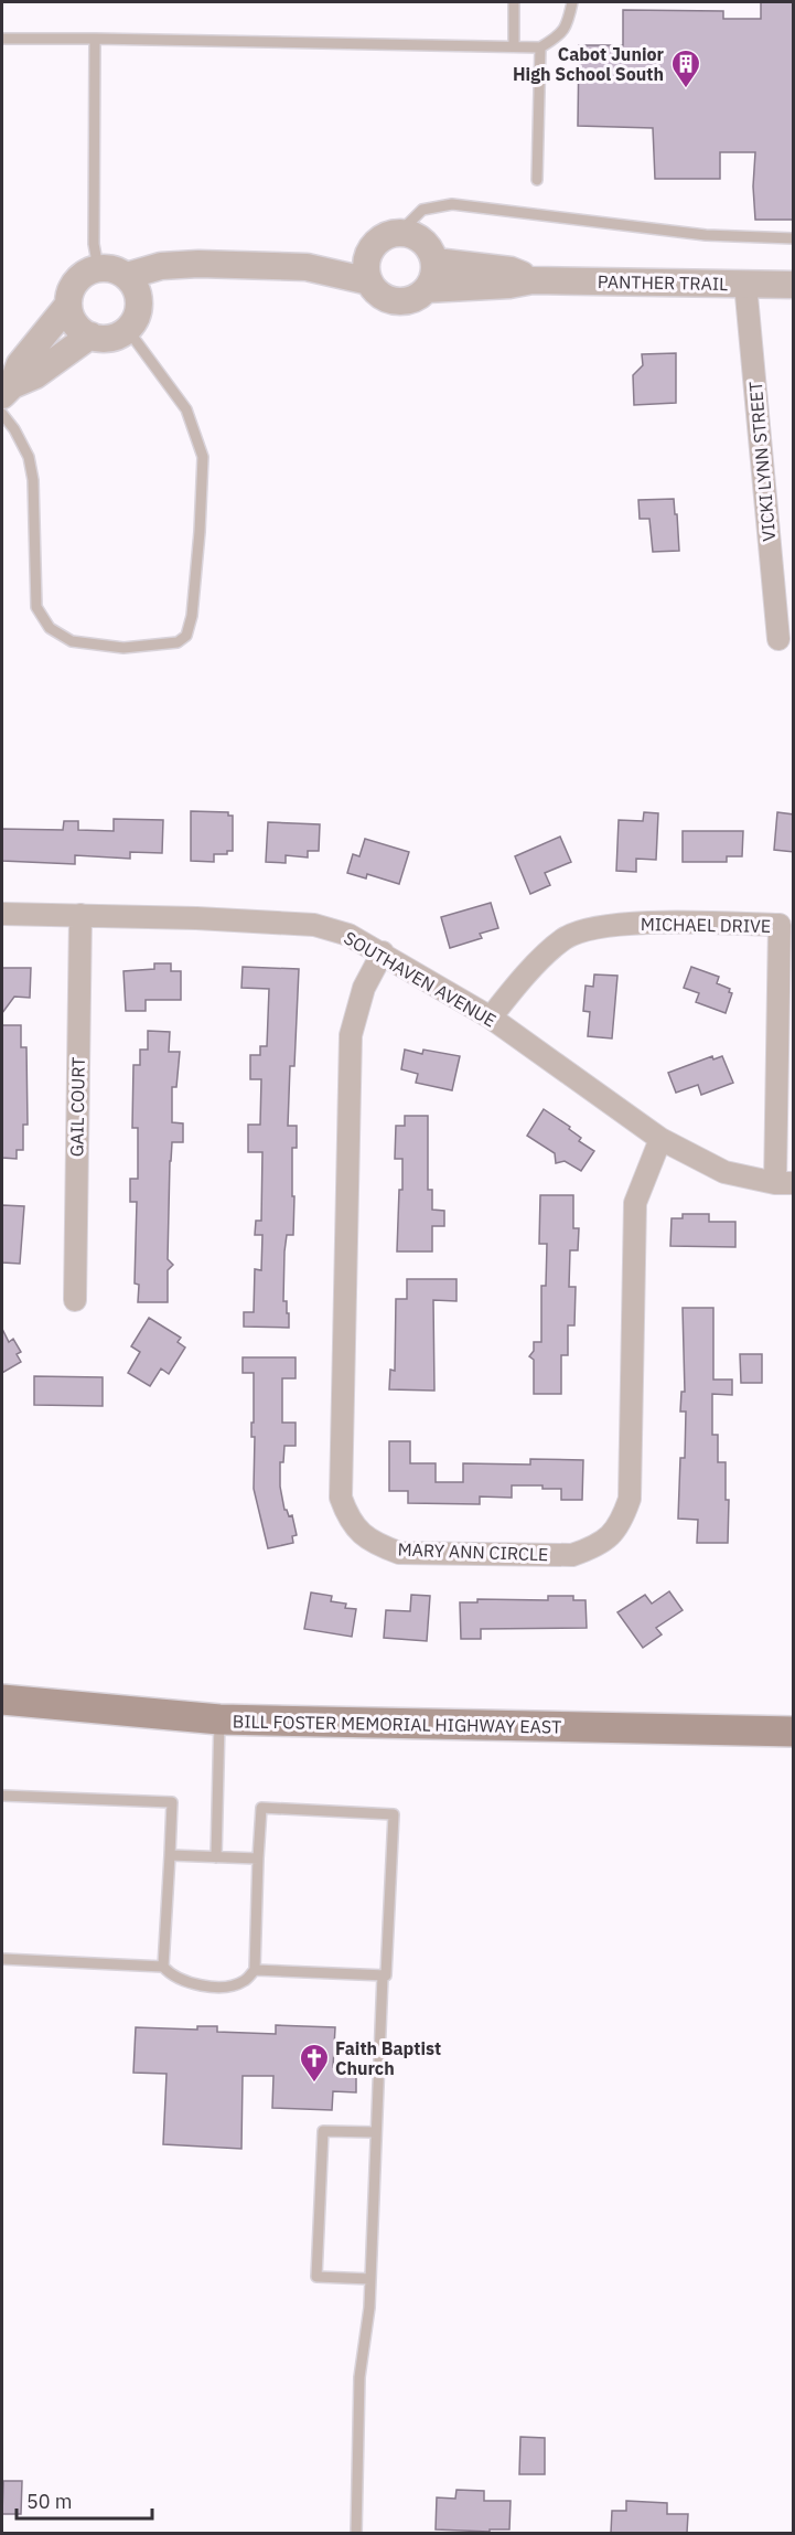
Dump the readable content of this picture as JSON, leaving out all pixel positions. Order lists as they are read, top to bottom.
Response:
{
  "streets": {
    "main road": ["BILL FOSTER MEMORIAL HIGHWAY EAST"],
    "street": [
      "PANTHER TRAIL",
      "VICKI LYNN STREET",
      "MICHAEL DRIVE",
      "SOUTHAVEN AVENUE",
      "GAIL COURT",
      "MARY ANN CIRCLE"
    ]
  },
  "crossings": [
    ["PANTHER TRAIL", "VICKI LYNN STREET"],
    ["MICHAEL DRIVE", "SOUTHAVEN AVENUE"],
    ["SOUTHAVEN AVENUE", "GAIL COURT"],
    ["SOUTHAVEN AVENUE", "MARY ANN CIRCLE"]
  ],
  "places": {
    "building": ["Cabot Junior High School South"],
    "church": ["Faith Baptist Church"]
  },
  "scale_bar": "50 m"
}
